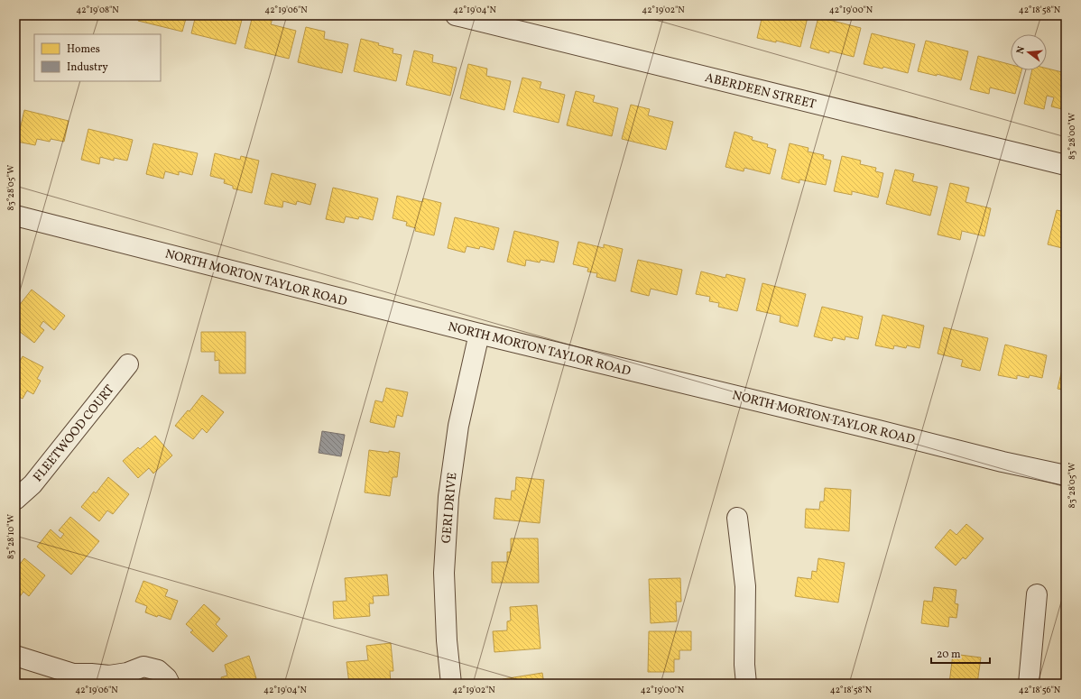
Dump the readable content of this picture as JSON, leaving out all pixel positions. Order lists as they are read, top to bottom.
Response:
{
  "streets": {
    "street": [
      "ABERDEEN STREET",
      "NORTH MORTON TAYLOR ROAD",
      "FLEETWOOD COURT",
      "GERI DRIVE"
    ]
  },
  "crossings": [
    ["NORTH MORTON TAYLOR ROAD", "GERI DRIVE"]
  ],
  "legend": ["Homes", "Industry"],
  "scale_bar": "20 m",
  "north": "left",
  "coordinates": [
    "42°19'08\"N",
    "42°19'06\"N",
    "42°19'04\"N",
    "42°19'02\"N",
    "42°19'00\"N",
    "42°18'58\"N",
    "83°28'00\"W",
    "83°28'05\"W",
    "83°28'10\"W",
    "42°18'56\"N"
  ]
}
